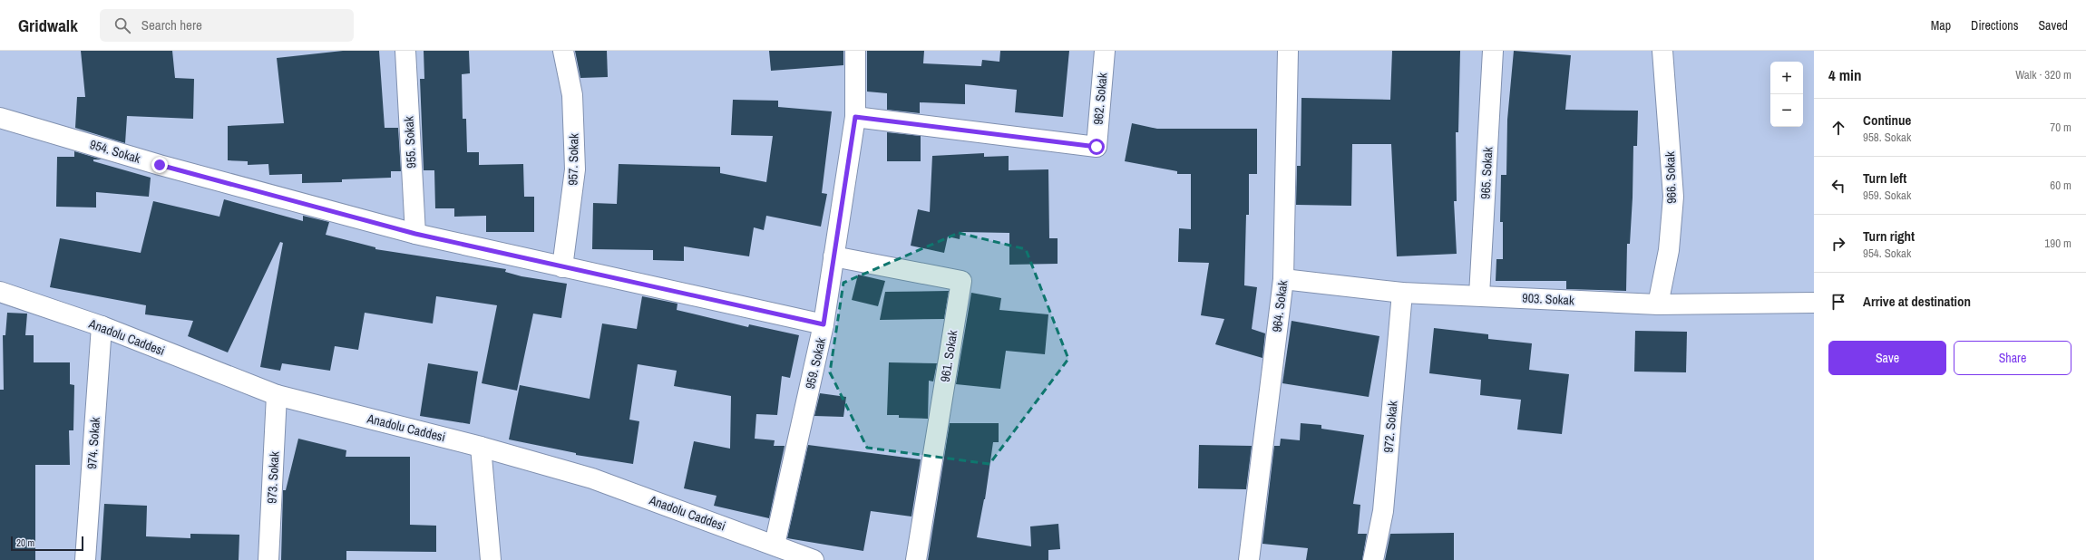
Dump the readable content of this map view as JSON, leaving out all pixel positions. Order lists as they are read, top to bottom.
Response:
{
  "streets": {
    "street": [
      "962. Sokak",
      "955. Sokak",
      "954. Sokak",
      "957. Sokak",
      "965. Sokak",
      "966. Sokak",
      "903. Sokak",
      "964. Sokak",
      "Anadolu Caddesi",
      "961. Sokak",
      "959. Sokak",
      "972. Sokak",
      "974. Sokak",
      "973. Sokak"
    ]
  },
  "crossings": [
    ["962. Sokak", "959. Sokak"],
    ["955. Sokak", "954. Sokak"],
    ["954. Sokak", "957. Sokak"],
    ["954. Sokak", "959. Sokak"],
    ["965. Sokak", "903. Sokak"],
    ["966. Sokak", "903. Sokak"],
    ["903. Sokak", "964. Sokak"],
    ["903. Sokak", "972. Sokak"],
    ["Anadolu Caddesi", "959. Sokak"],
    ["Anadolu Caddesi", "974. Sokak"],
    ["Anadolu Caddesi", "973. Sokak"],
    ["961. Sokak", "959. Sokak"]
  ],
  "scale_bar": "20 m",
  "page": {
    "header": "Gridwalk",
    "search": "Search here",
    "nav": ["Map", "Directions", "Saved"],
    "heading": ["4 min", "Walk · 320 m"],
    "map_buttons": ["+", "−"],
    "list": [
      ["Continue", "958. Sokak", "70 m"],
      ["Turn left", "959. Sokak", "60 m"],
      ["Turn right", "954. Sokak", "190 m"],
      "Arrive at destination"
    ],
    "buttons": ["Save", "Share"],
    "scale": "20 m"
  }
}
